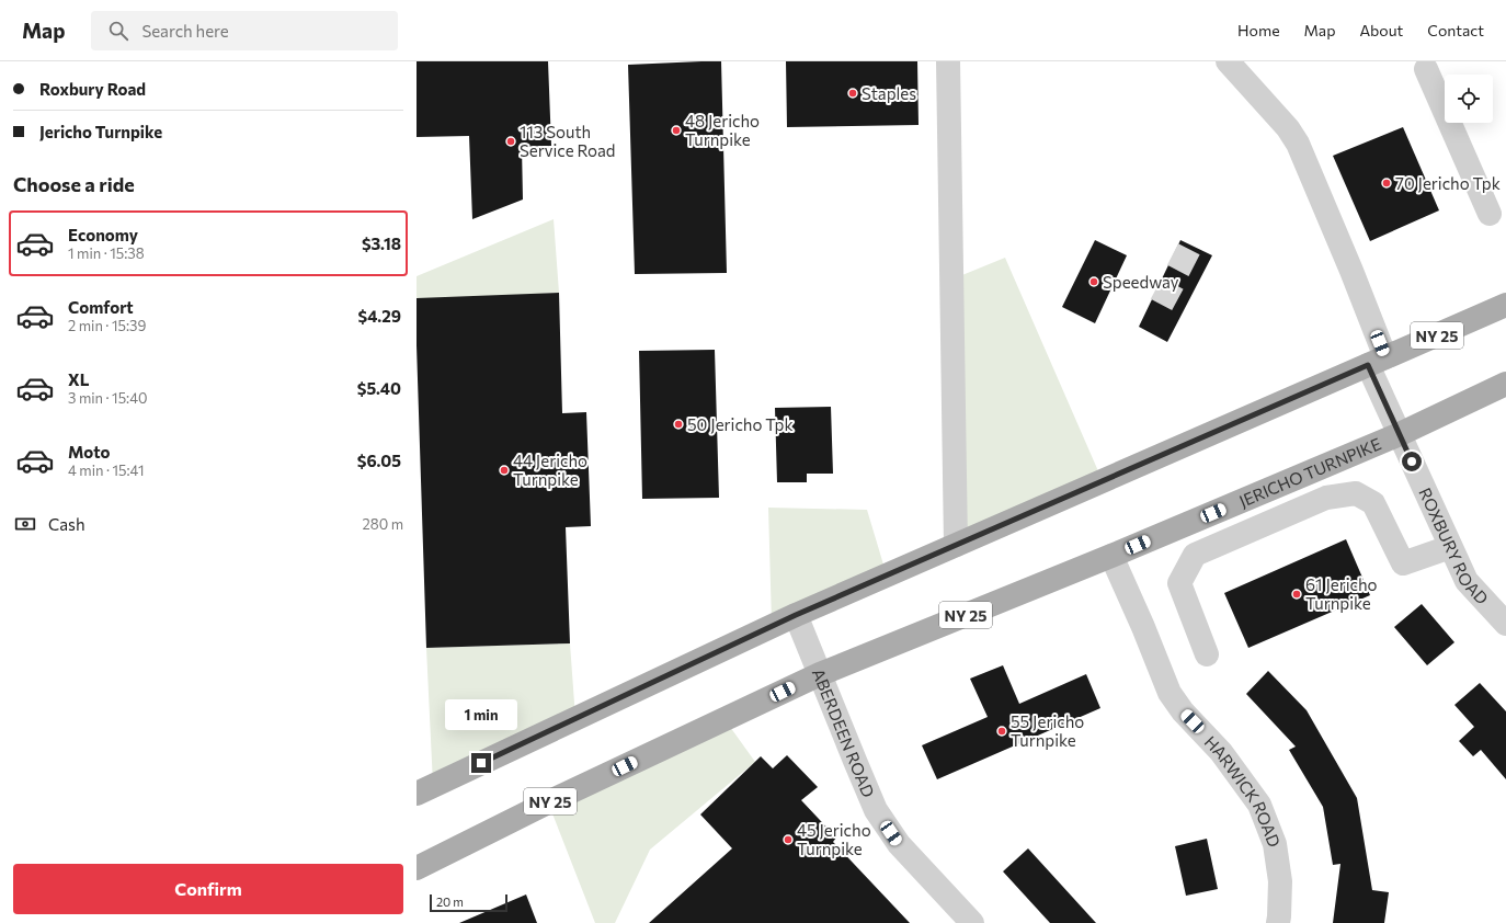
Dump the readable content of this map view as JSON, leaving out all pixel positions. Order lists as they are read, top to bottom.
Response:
{
  "streets": {
    "main road": ["NY 25", "JERICHO TURNPIKE"],
    "street": ["ROXBURY ROAD", "ABERDEEN ROAD", "HARWICK ROAD"]
  },
  "crossings": [
    ["NY 25", "ROXBURY ROAD"],
    ["NY 25", "ABERDEEN ROAD"],
    ["JERICHO TURNPIKE", "ROXBURY ROAD"],
    ["JERICHO TURNPIKE", "ABERDEEN ROAD"],
    ["JERICHO TURNPIKE", "HARWICK ROAD"]
  ],
  "places": [
    "Staples",
    "48 Jericho Turnpike",
    "113 South Service Road",
    "70 Jericho Tpk",
    "Speedway",
    "50 Jericho Tpk",
    "44 Jericho Turnpike",
    "61 Jericho Turnpike",
    "55 Jericho Turnpike",
    "45 Jericho Turnpike"
  ],
  "scale_bar": "20 m",
  "page": {
    "header": "Map",
    "search": "Search here",
    "nav": [
      "Home",
      "Map",
      "About",
      "Contact"
    ],
    "banner": ["Roxbury Road", "Jericho Turnpike"],
    "heading": "Choose a ride",
    "list": [
      {
        "name": "Economy",
        "note": "1 min · 15:38",
        "value": "$3.18"
      },
      {
        "name": "Comfort",
        "note": "2 min · 15:39",
        "value": "$4.29"
      },
      {
        "name": "XL",
        "note": "3 min · 15:40",
        "value": "$5.40"
      },
      {
        "name": "Moto",
        "note": "4 min · 15:41",
        "value": "$6.05"
      }
    ],
    "pay": ["Cash", "280 m"],
    "bubble": "1 min",
    "buttons": "Confirm",
    "scale": "20 m"
  }
}
